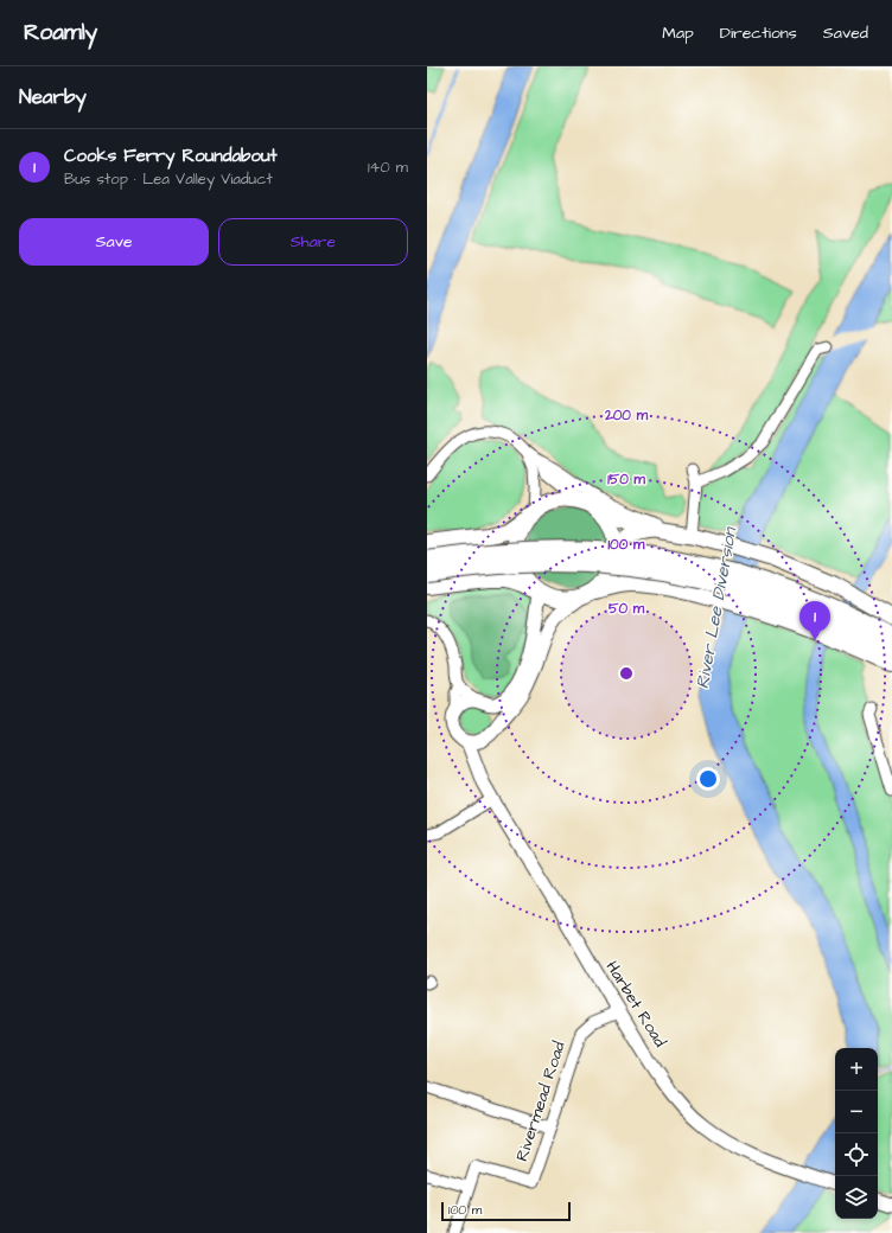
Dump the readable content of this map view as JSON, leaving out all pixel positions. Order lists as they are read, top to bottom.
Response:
{
  "streets": {
    "street": ["Harbet Road", "Rivermead Road"]
  },
  "crossings": [
    ["Harbet Road", "Rivermead Road"]
  ],
  "water": ["River Lee Diversion"],
  "scale_bar": "100 m",
  "page": {
    "header": "Roamly",
    "nav": ["Map", "Directions", "Saved"],
    "heading": "Nearby",
    "list": [
      {
        "mark": "1",
        "name": "Cooks Ferry Roundabout",
        "note": "Bus stop · Lea Valley Viaduct",
        "value": "140 m"
      }
    ],
    "buttons": ["Save", "Share"],
    "pins": "1",
    "map_buttons": ["+", "−"],
    "scale": "100 m"
  },
  "rings": [
    "200 m",
    "150 m",
    "100 m",
    "50 m"
  ]
}
